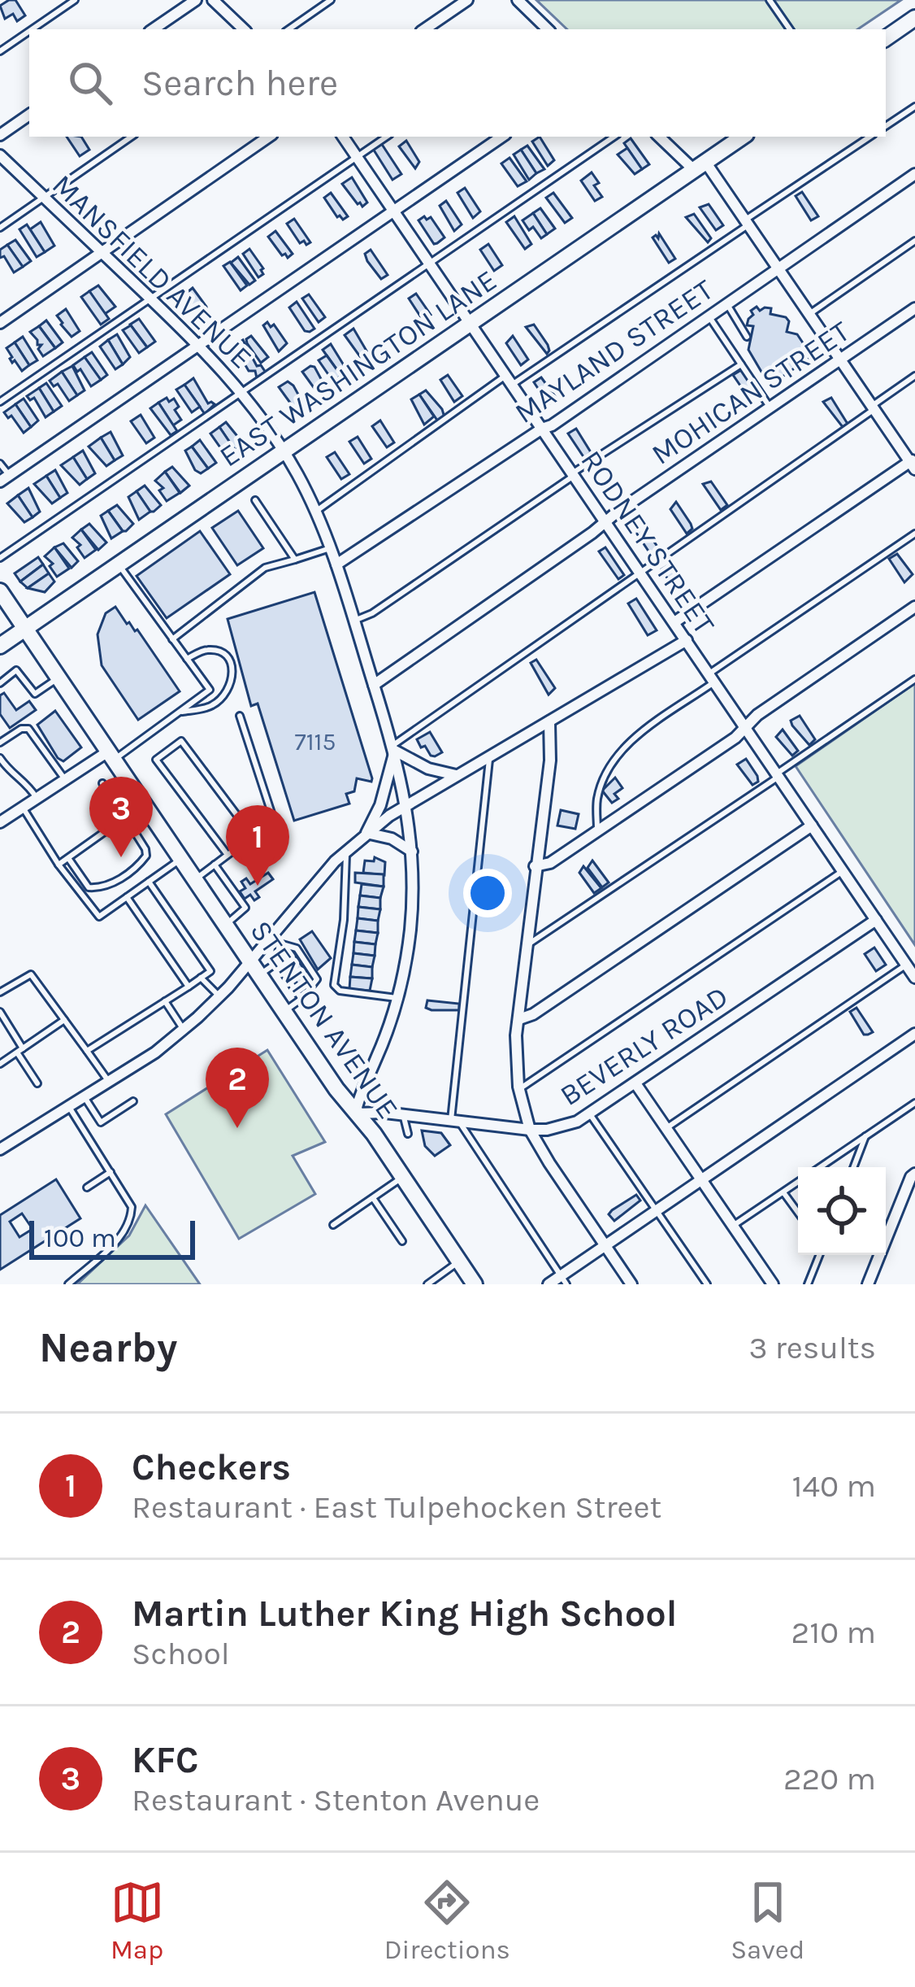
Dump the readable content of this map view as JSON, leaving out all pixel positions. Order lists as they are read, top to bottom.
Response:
{
  "streets": {
    "main road": ["EAST WASHINGTON LANE", "STENTON AVENUE"],
    "street": [
      "MANSFIELD AVENUE",
      "MAYLAND STREET",
      "MOHICAN STREET",
      "RODNEY STREET",
      "BEVERLY ROAD"
    ]
  },
  "crossings": [
    ["MANSFIELD AVENUE", "MAYLAND STREET"],
    ["MANSFIELD AVENUE", "EAST WASHINGTON LANE"],
    ["MANSFIELD AVENUE", "MOHICAN STREET"],
    ["MANSFIELD AVENUE", "STENTON AVENUE"],
    ["MANSFIELD AVENUE", "BEVERLY ROAD"],
    ["MAYLAND STREET", "RODNEY STREET"],
    ["EAST WASHINGTON LANE", "RODNEY STREET"],
    ["EAST WASHINGTON LANE", "STENTON AVENUE"],
    ["MOHICAN STREET", "RODNEY STREET"],
    ["RODNEY STREET", "BEVERLY ROAD"],
    ["STENTON AVENUE", "BEVERLY ROAD"]
  ],
  "house_numbers": ["7115"],
  "scale_bar": "100 m",
  "page": {
    "search": "Search here",
    "pins": ["3", "1", "2"],
    "scale": "100 m",
    "heading": ["Nearby", "3 results"],
    "list": [
      {
        "mark": "1",
        "name": "Checkers",
        "note": "Restaurant · East Tulpehocken Street",
        "value": "140 m"
      },
      {
        "mark": "2",
        "name": "Martin Luther King High School",
        "note": "School",
        "value": "210 m"
      },
      {
        "mark": "3",
        "name": "KFC",
        "note": "Restaurant · Stenton Avenue",
        "value": "220 m"
      }
    ],
    "nav": ["Map", "Directions", "Saved"]
  }
}
